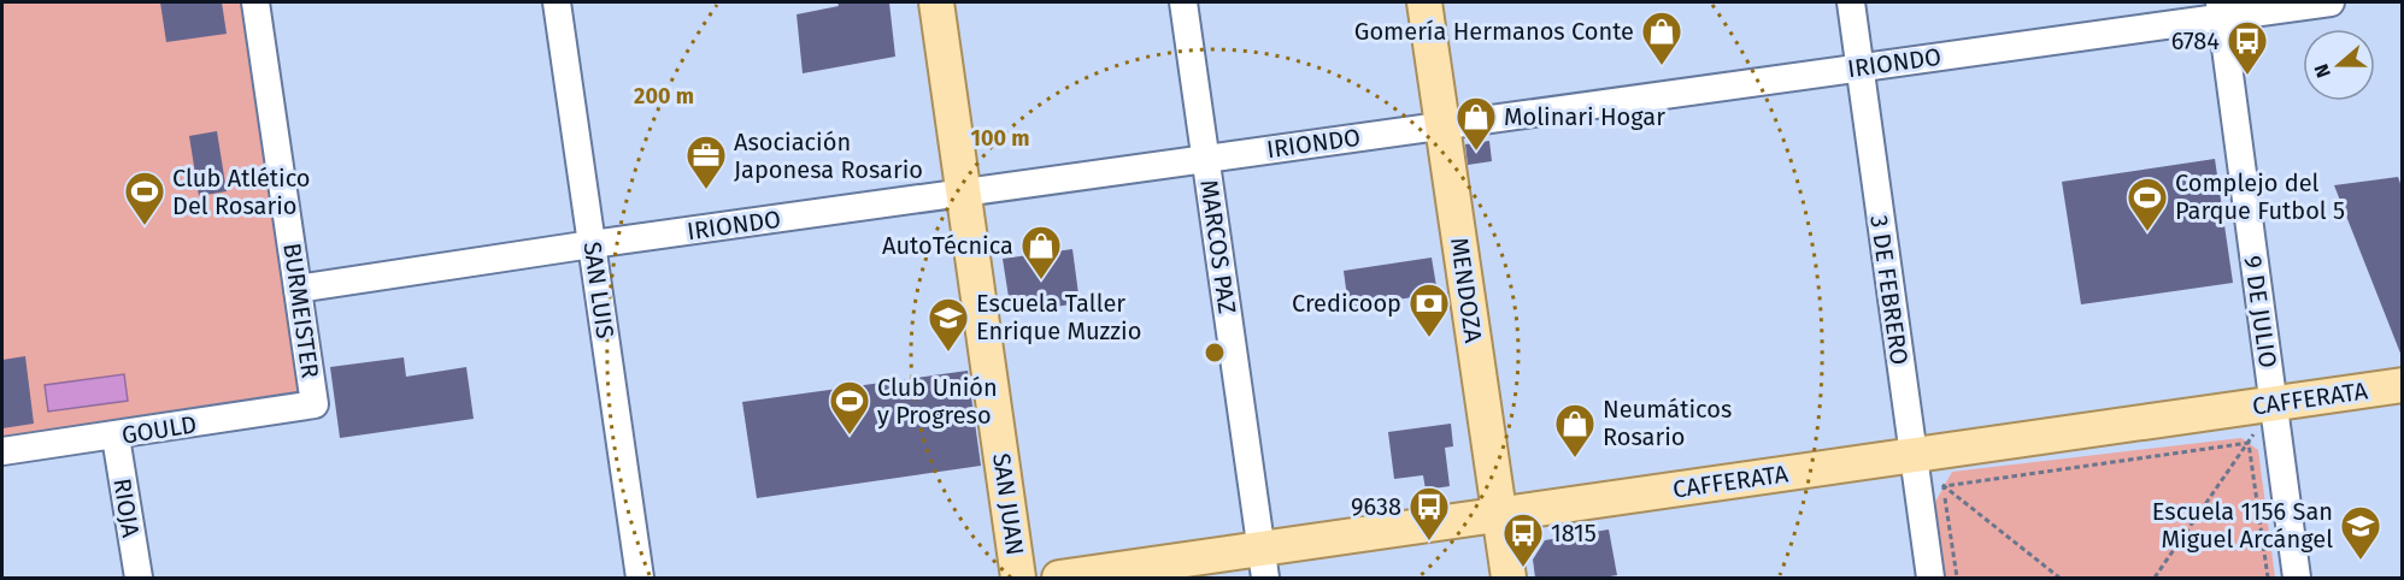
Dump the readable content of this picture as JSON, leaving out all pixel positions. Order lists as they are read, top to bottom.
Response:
{
  "streets": {
    "main road": ["MENDOZA", "CAFFERATA", "SAN JUAN"],
    "street": [
      "IRIONDO",
      "MARCOS PAZ",
      "SAN LUIS",
      "3 DE FEBRERO",
      "BURMEISTER",
      "9 DE JULIO",
      "GOULD",
      "RIOJA"
    ]
  },
  "crossings": [
    ["IRIONDO", "MARCOS PAZ"],
    ["IRIONDO", "SAN LUIS"],
    ["IRIONDO", "MENDOZA"],
    ["IRIONDO", "3 DE FEBRERO"],
    ["IRIONDO", "BURMEISTER"],
    ["IRIONDO", "9 DE JULIO"],
    ["IRIONDO", "SAN JUAN"],
    ["MARCOS PAZ", "CAFFERATA"],
    ["MENDOZA", "CAFFERATA"],
    ["3 DE FEBRERO", "CAFFERATA"],
    ["BURMEISTER", "GOULD"],
    ["9 DE JULIO", "CAFFERATA"],
    ["GOULD", "RIOJA"]
  ],
  "places": {
    "shop": [
      "Gomería Hermanos Conte",
      "Molinari Hogar",
      "AutoTécnica",
      "Neumáticos Rosario"
    ],
    "bus stop": ["6784", "9638", "1815"],
    "office": ["Asociación Japonesa Rosario"],
    "sports": ["Club Atlético Del Rosario", "Complejo del Parque Futbol 5", "Club Unión y Progreso"],
    "bank": ["Credicoop"],
    "school or university": ["Escuela Taller Enrique Muzzio", "Escuela 1156 San Miguel Arcángel"]
  },
  "north": "left",
  "rings": ["200 m", "100 m"]
}
